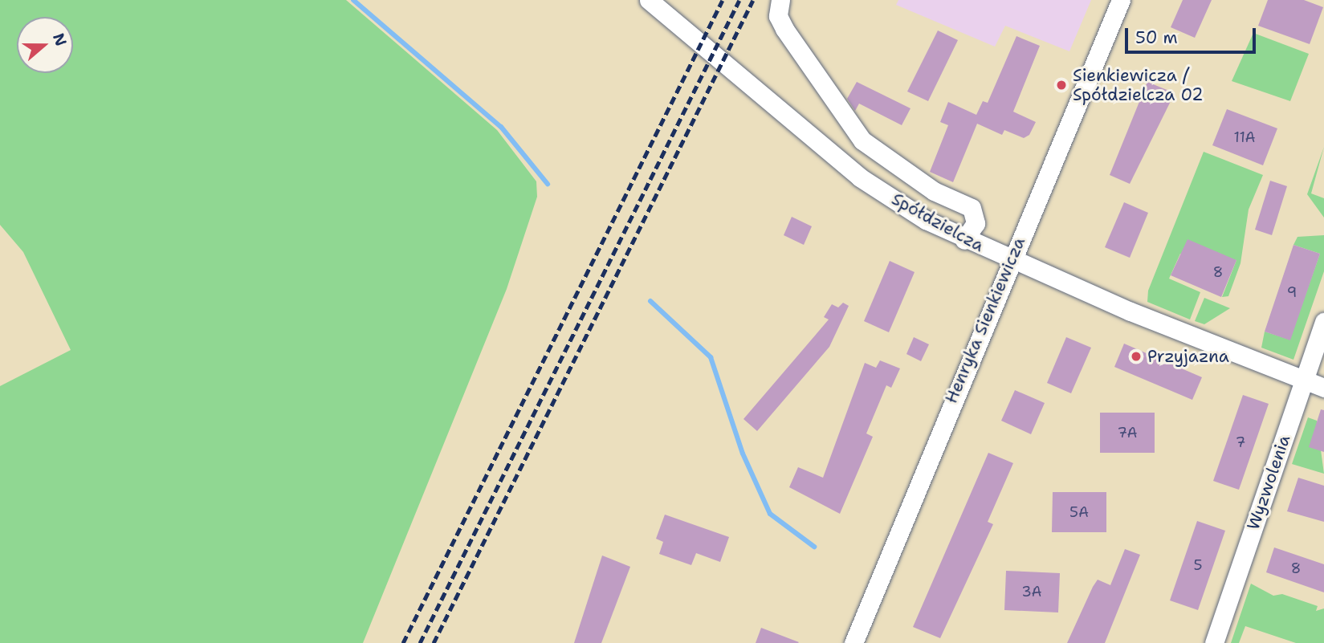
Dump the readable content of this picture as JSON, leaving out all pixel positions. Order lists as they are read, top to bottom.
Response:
{
  "streets": {
    "street": ["Spółdzielcza", "Henryka Sienkiewicza", "Wyzwolenia"]
  },
  "crossings": [
    ["Spółdzielcza", "Henryka Sienkiewicza"],
    ["Spółdzielcza", "Wyzwolenia"]
  ],
  "places": ["Sienkiewicza / Spółdzielcza 02", "Przyjazna"],
  "house_numbers": [
    "11A",
    "8",
    "9",
    "7A",
    "7",
    "5A",
    "5",
    "8",
    "3A"
  ],
  "scale_bar": "50 m",
  "north": "right"
}
